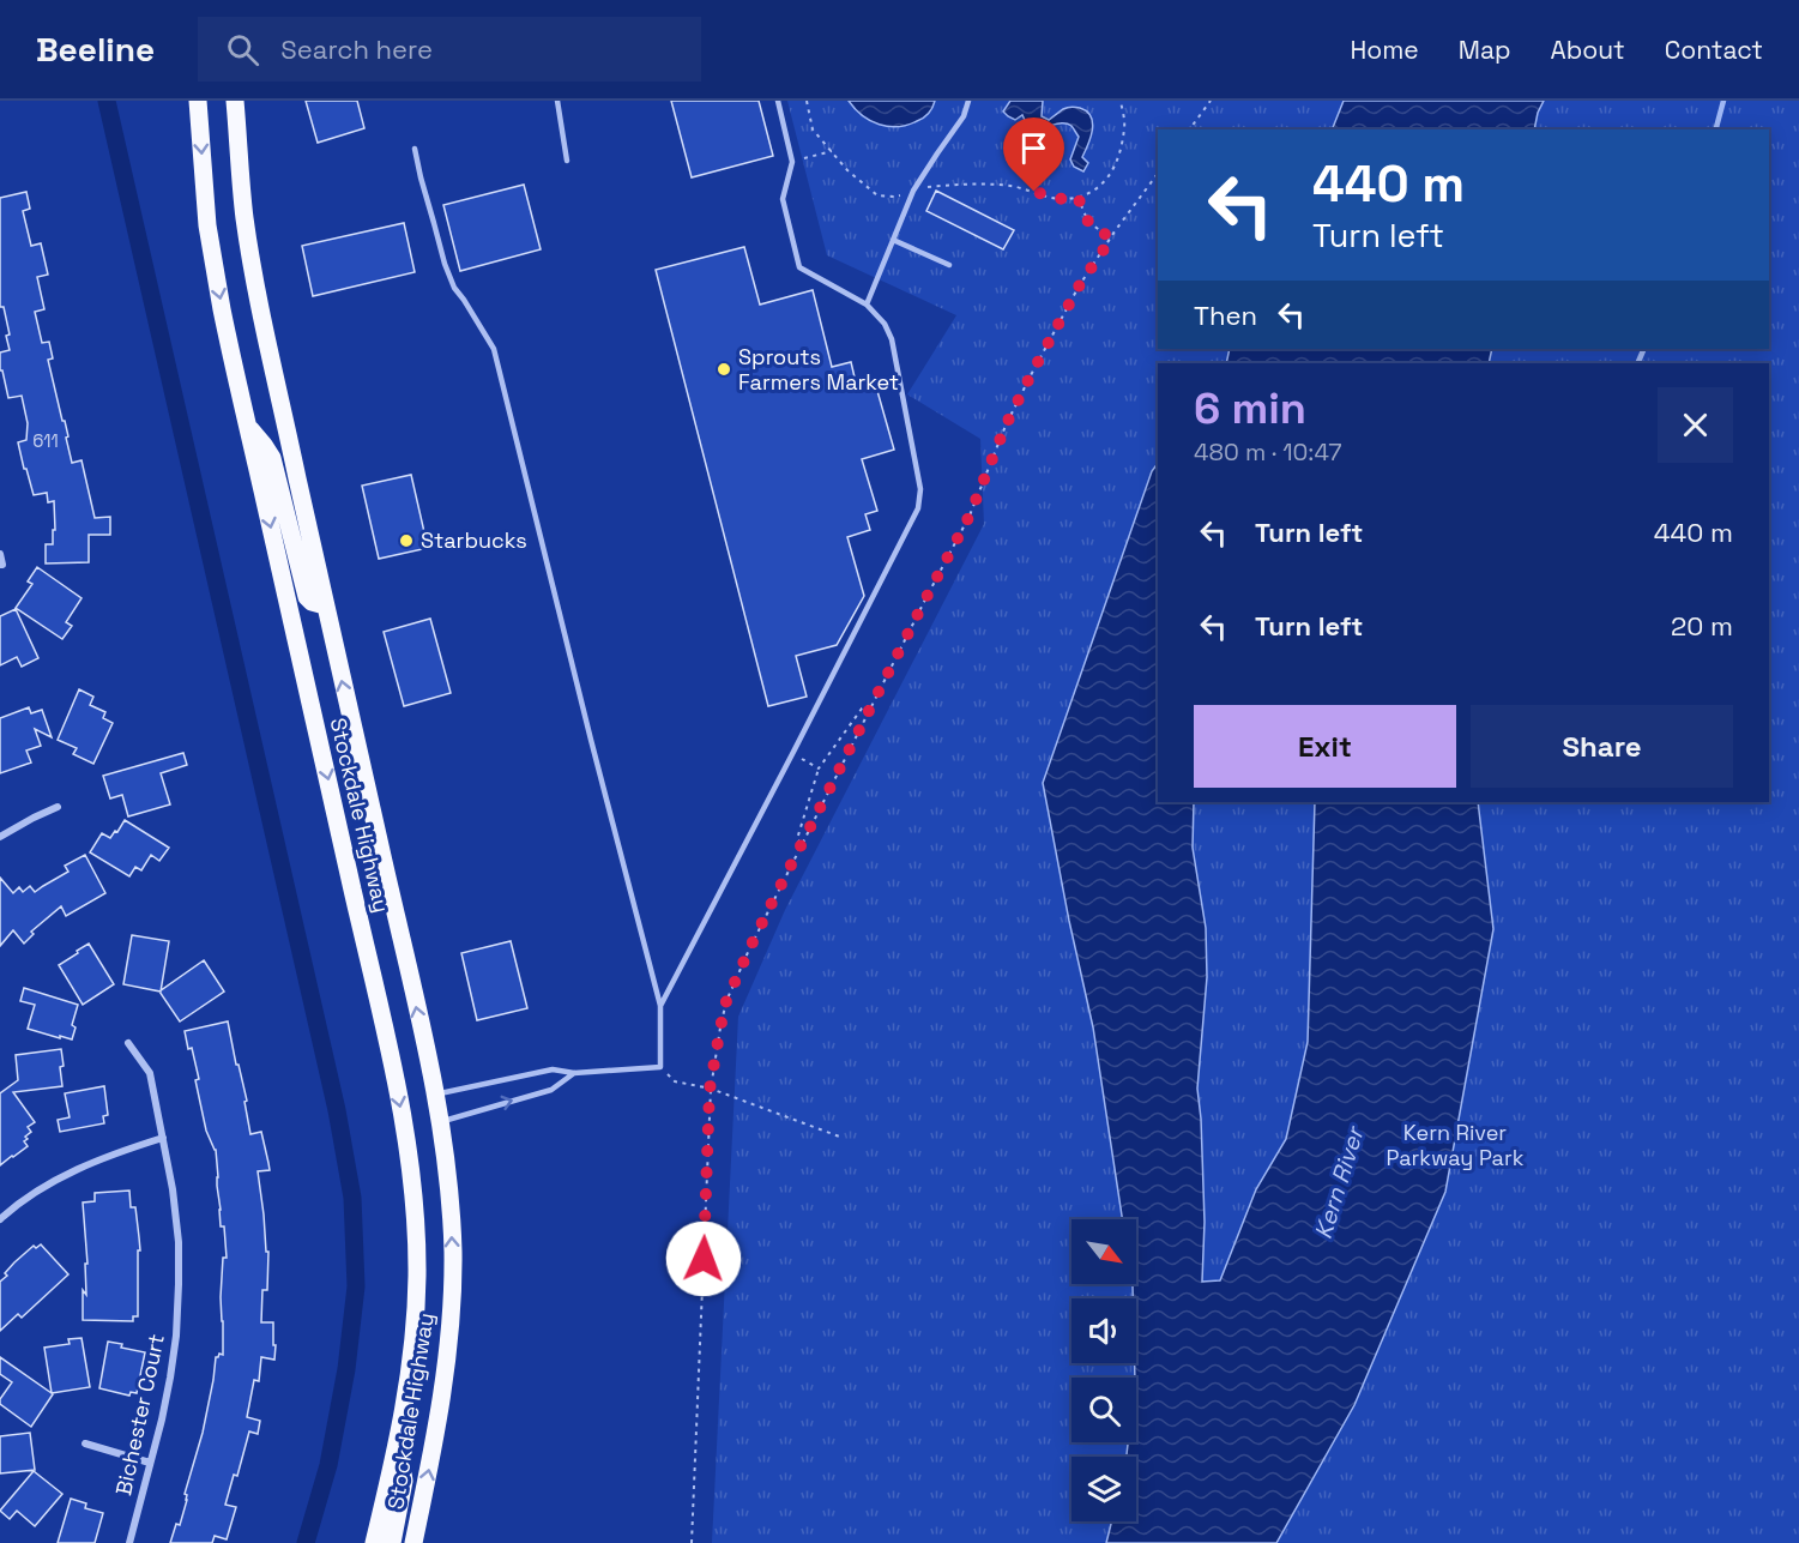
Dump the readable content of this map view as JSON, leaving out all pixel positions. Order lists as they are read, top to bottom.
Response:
{
  "streets": {
    "main road": ["Stockdale Highway"],
    "street": ["Bichester Court"]
  },
  "water": ["Kern River"],
  "parks": ["Kern River Parkway Park"],
  "places": ["Sprouts Farmers Market", "Starbucks"],
  "house_numbers": ["611"],
  "north": "bottom right",
  "page": {
    "header": "Beeline",
    "search": "Search here",
    "nav": [
      "Home",
      "Map",
      "About",
      "Contact"
    ],
    "turn": ["440 m", "Turn left"],
    "then": "Then",
    "heading": ["6 min", "480 m · 10:47"],
    "list": [
      {
        "name": "Turn left",
        "value": "440 m"
      },
      {
        "name": "Turn left",
        "value": "20 m"
      }
    ],
    "buttons": ["Exit", "Share"]
  }
}
